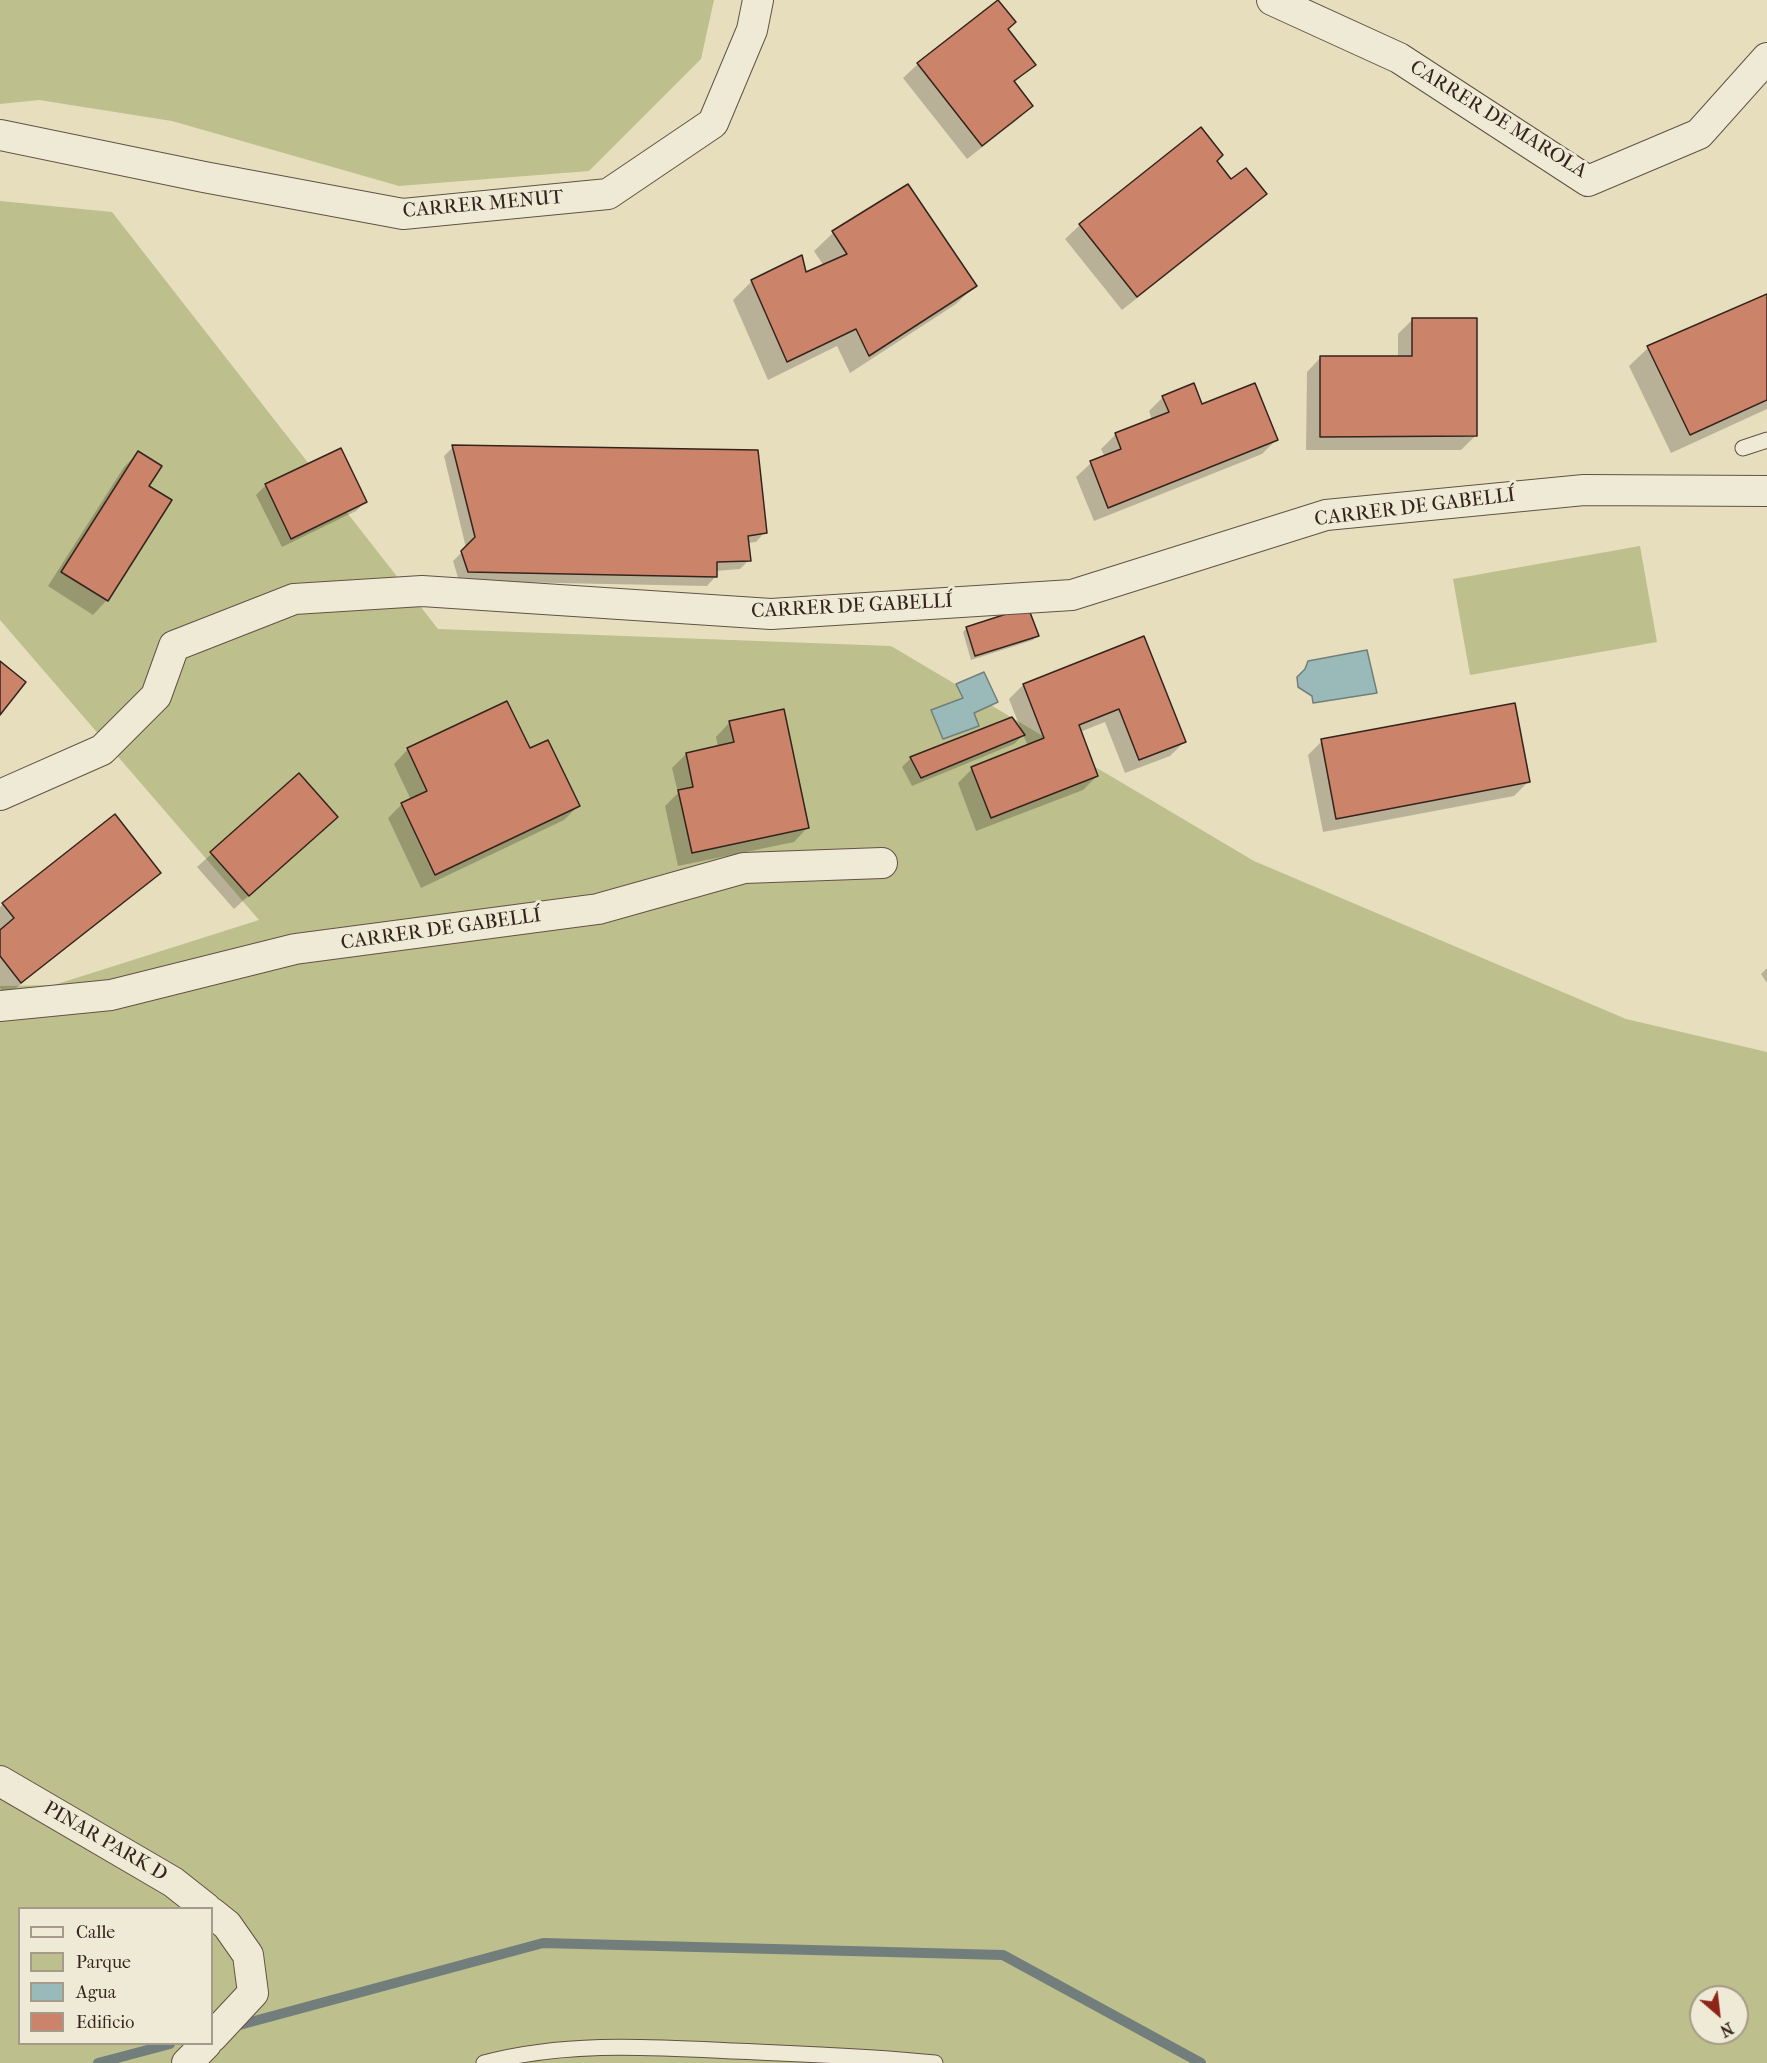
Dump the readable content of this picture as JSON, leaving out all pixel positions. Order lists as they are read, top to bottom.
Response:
{
  "streets": {
    "street": [
      "CARRER DE MAROLA",
      "CARRER MENUT",
      "CARRER DE GABELLÍ",
      "PINAR PARK D"
    ]
  },
  "legend": [
    "Calle",
    "Parque",
    "Agua",
    "Edificio"
  ],
  "north": "bottom right"
}
